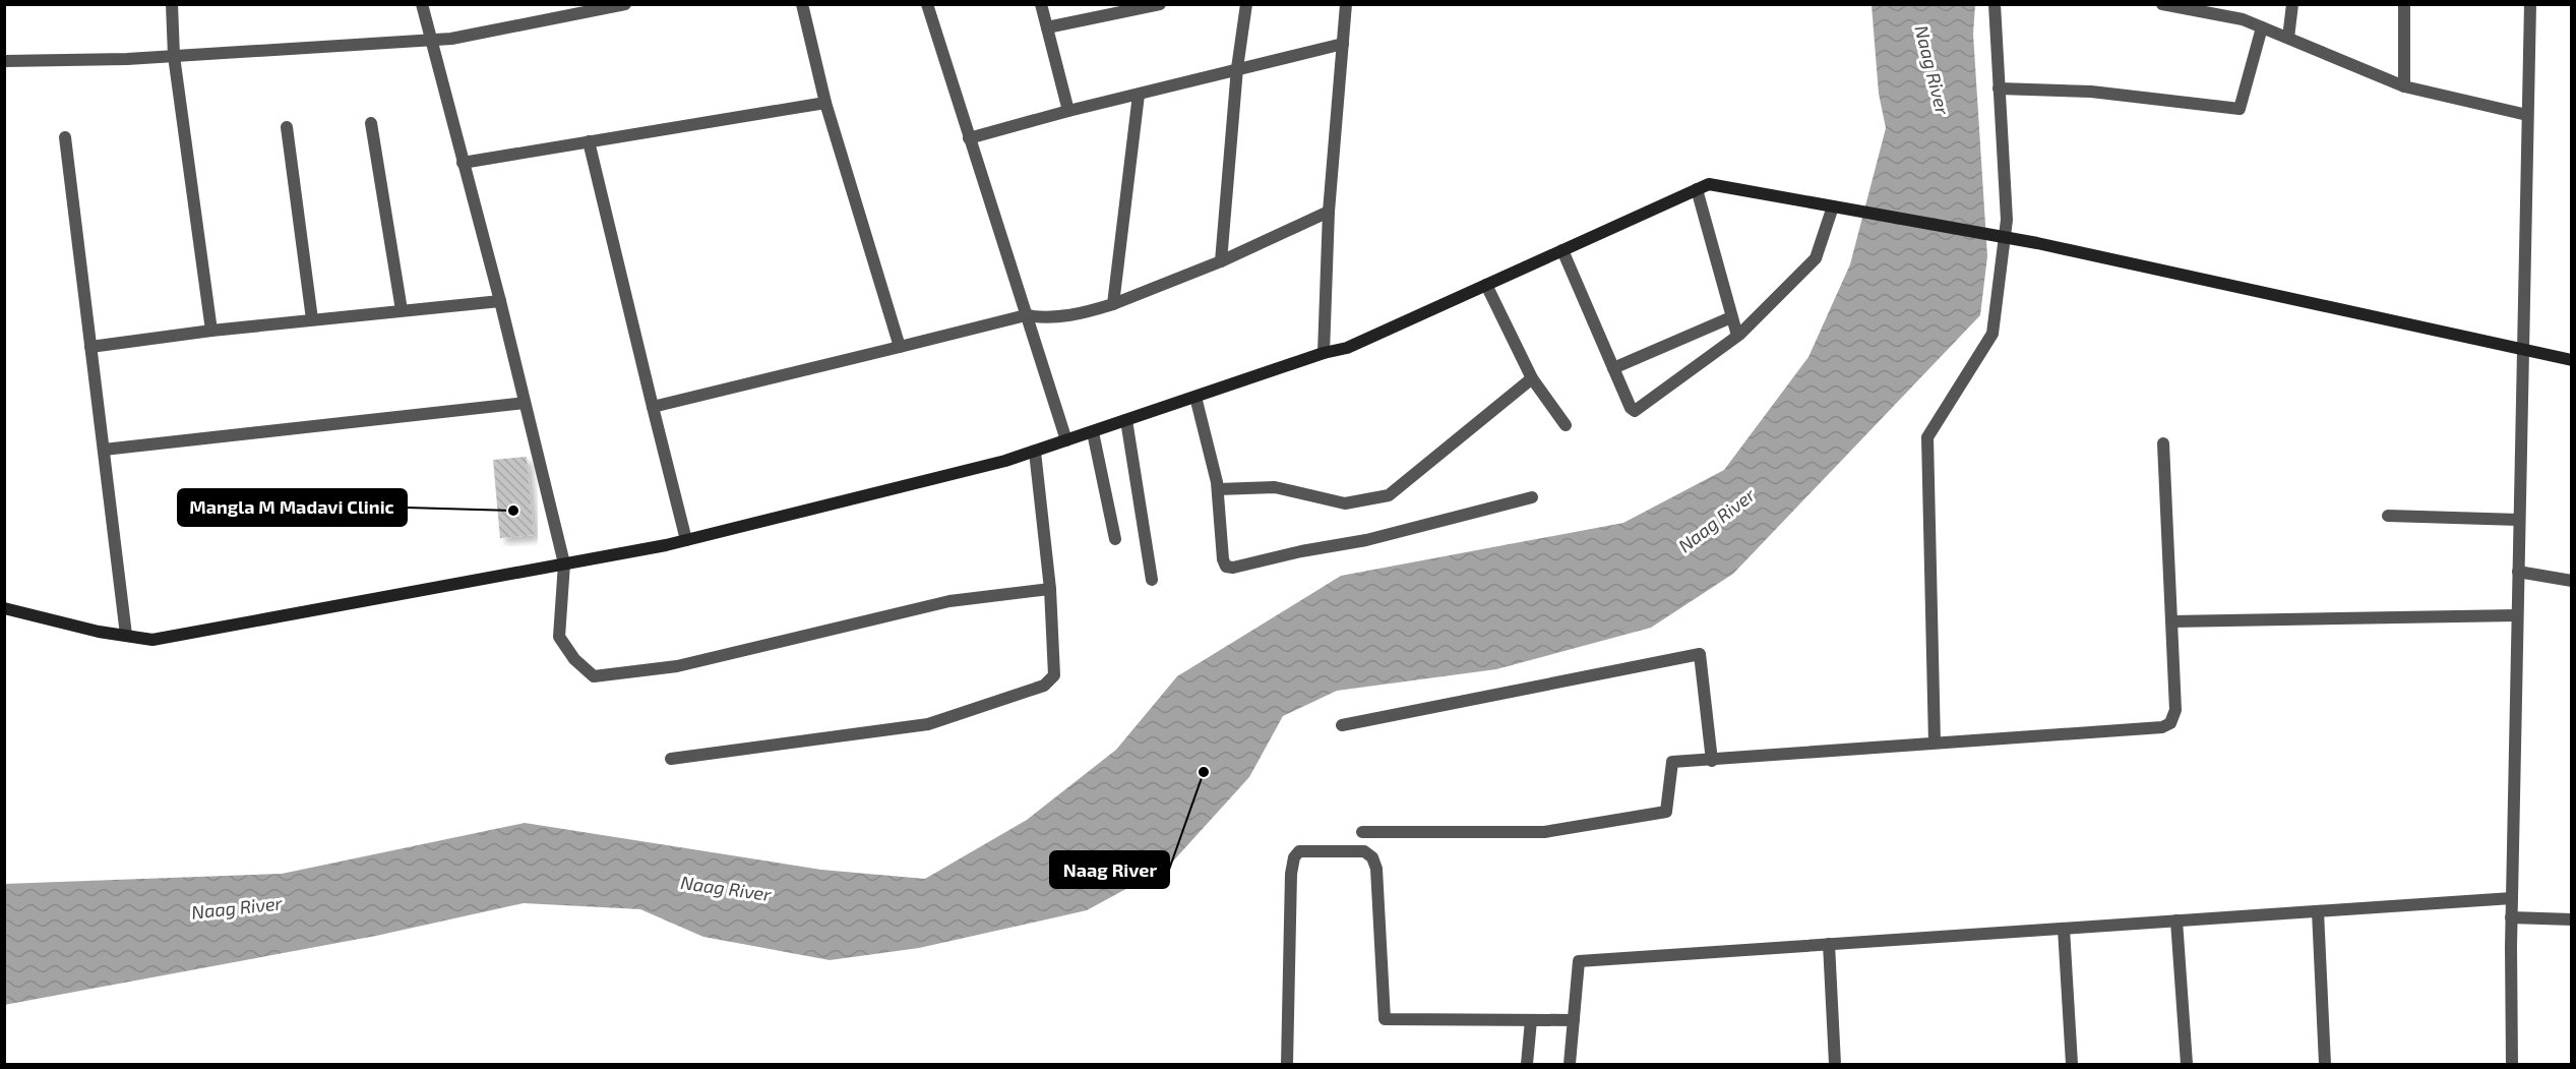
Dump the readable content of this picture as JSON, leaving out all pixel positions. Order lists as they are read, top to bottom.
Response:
{
  "water": ["Naag River"],
  "places": ["Mangla M Madavi Clinic", "Naag River"]
}
